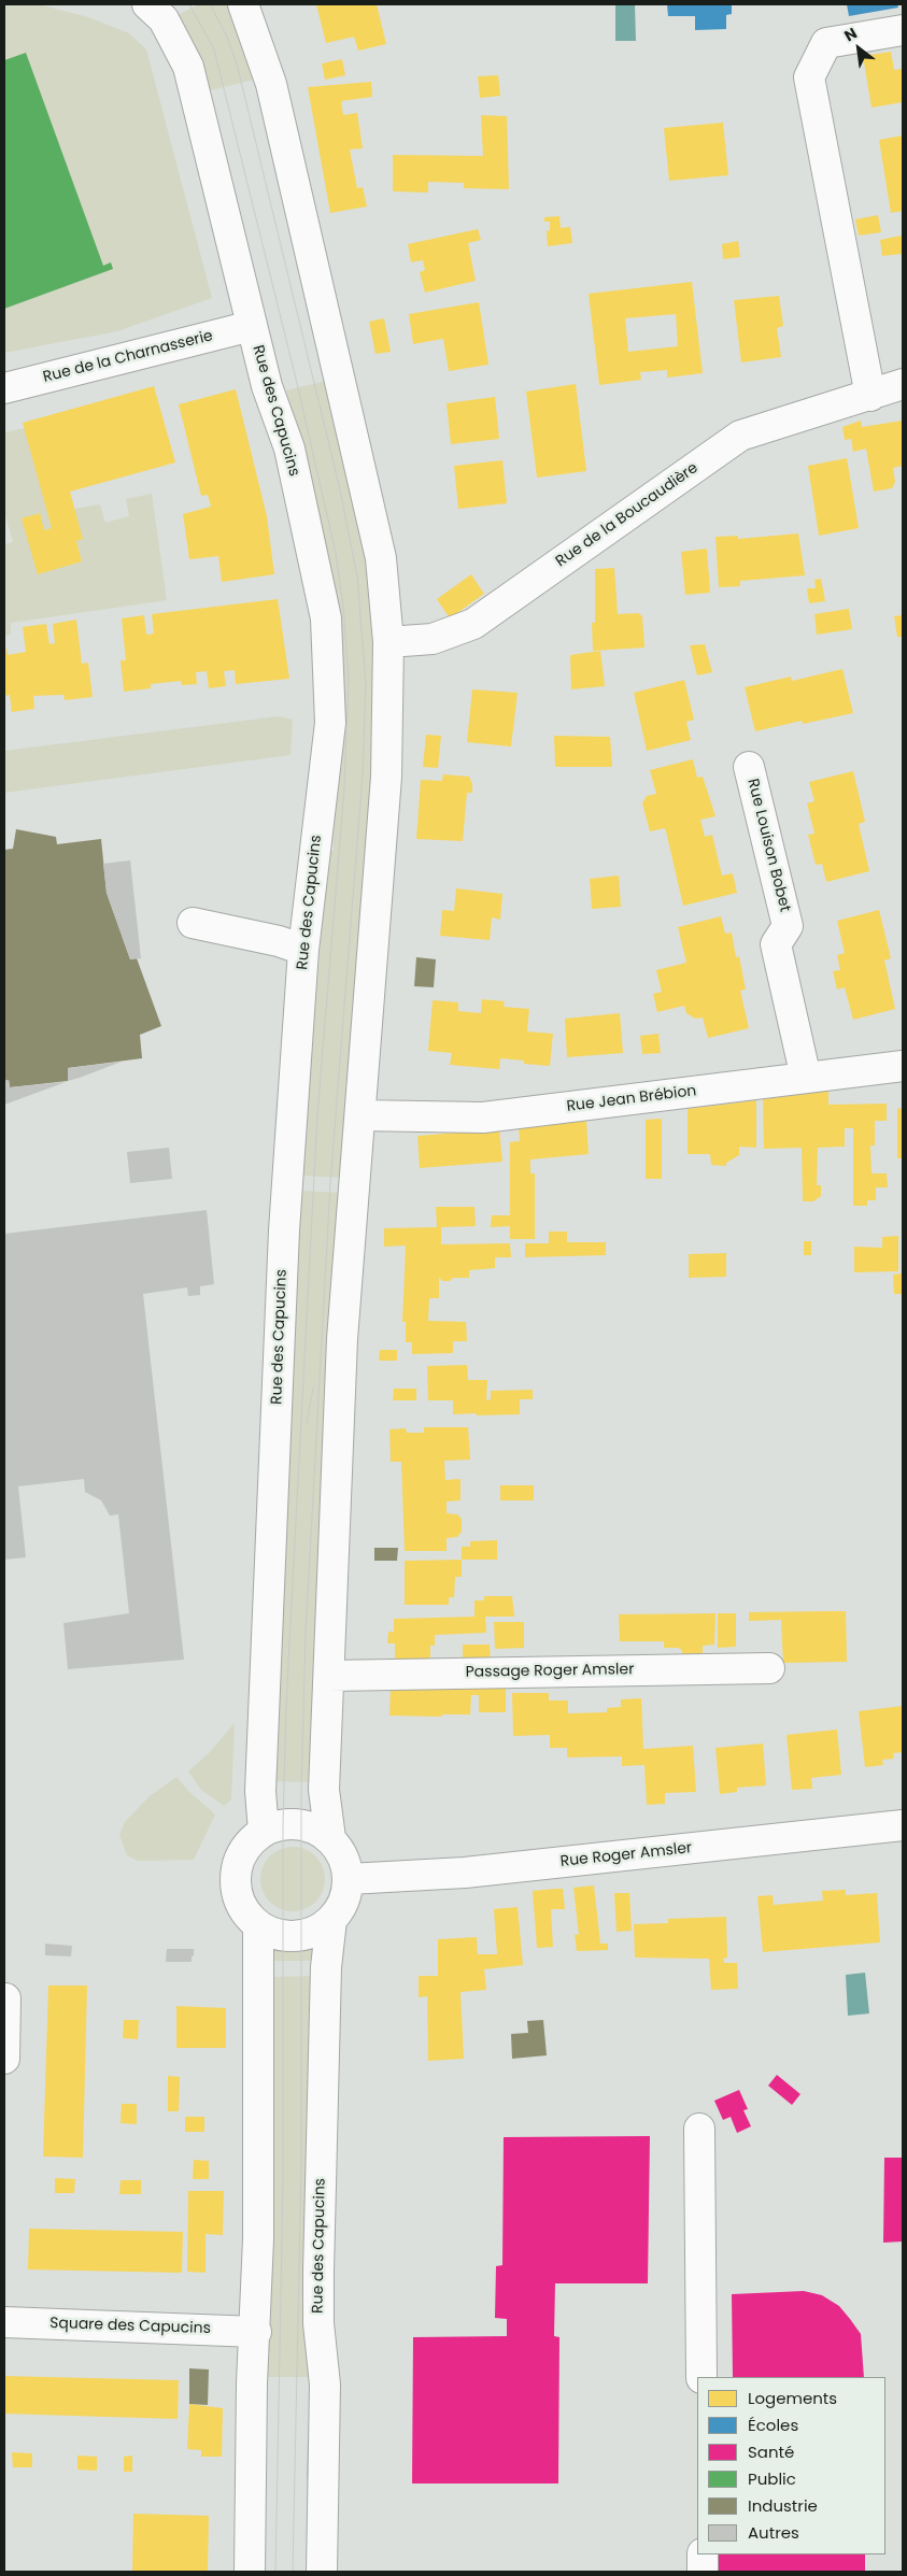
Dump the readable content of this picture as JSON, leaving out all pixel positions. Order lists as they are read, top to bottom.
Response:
{
  "streets": {
    "street": [
      "Rue de la Charnasserie",
      "Rue des Capucins",
      "Rue de la Boucaudière",
      "Rue Louison Bobet",
      "Rue Jean Brébion",
      "Passage Roger Amsler",
      "Rue Roger Amsler",
      "Square des Capucins"
    ]
  },
  "crossings": [
    ["Rue de la Charnasserie", "Rue des Capucins"],
    ["Rue des Capucins", "Rue de la Boucaudière"],
    ["Rue des Capucins", "Rue Jean Brébion"],
    ["Rue des Capucins", "Passage Roger Amsler"],
    ["Rue des Capucins", "Rue Roger Amsler"],
    ["Rue Louison Bobet", "Rue Jean Brébion"]
  ],
  "legend": [
    "Logements",
    "Écoles",
    "Santé",
    "Public",
    "Industrie",
    "Autres"
  ],
  "north": "top left"
}
